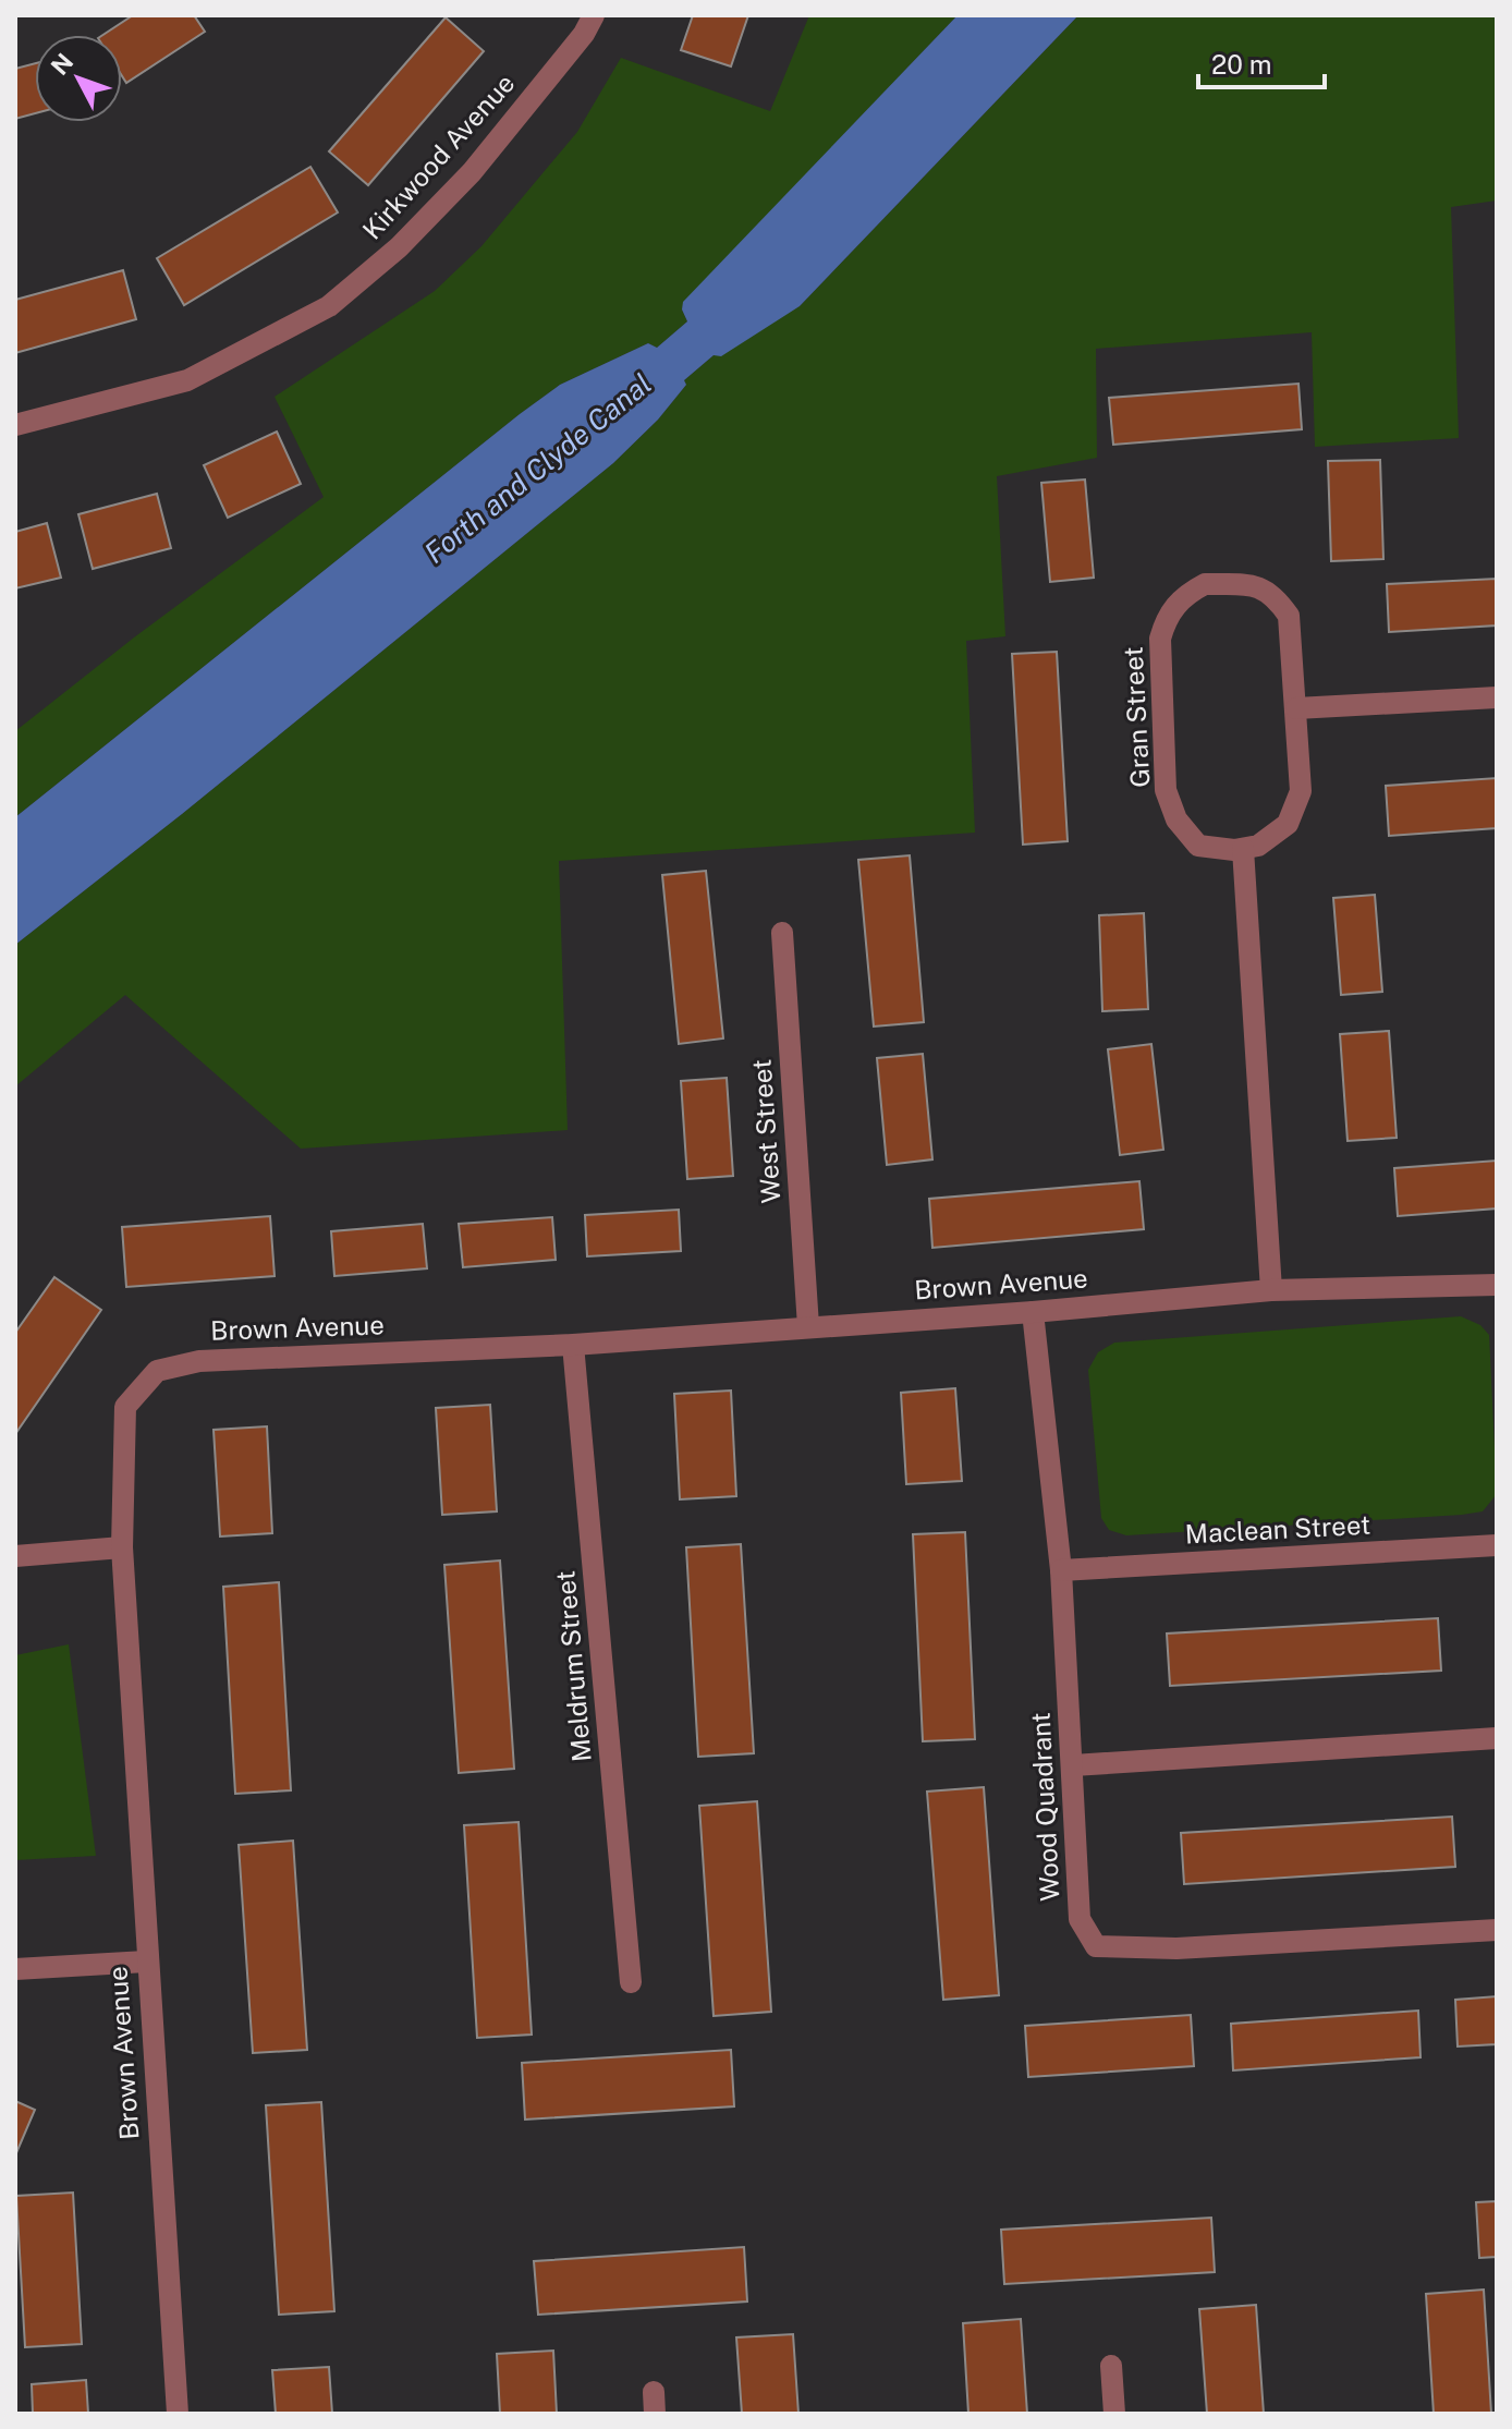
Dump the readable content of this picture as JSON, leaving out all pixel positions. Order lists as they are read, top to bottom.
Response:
{
  "streets": {
    "street": [
      "Kirkwood Avenue",
      "Gran Street",
      "West Street",
      "Brown Avenue",
      "Maclean Street",
      "Meldrum Street",
      "Wood Quadrant"
    ]
  },
  "crossings": [
    ["West Street", "Brown Avenue"],
    ["Brown Avenue", "Meldrum Street"],
    ["Brown Avenue", "Wood Quadrant"],
    ["Maclean Street", "Wood Quadrant"]
  ],
  "water": ["Forth and Clyde Canal"],
  "scale_bar": "20 m",
  "north": "top left"
}
